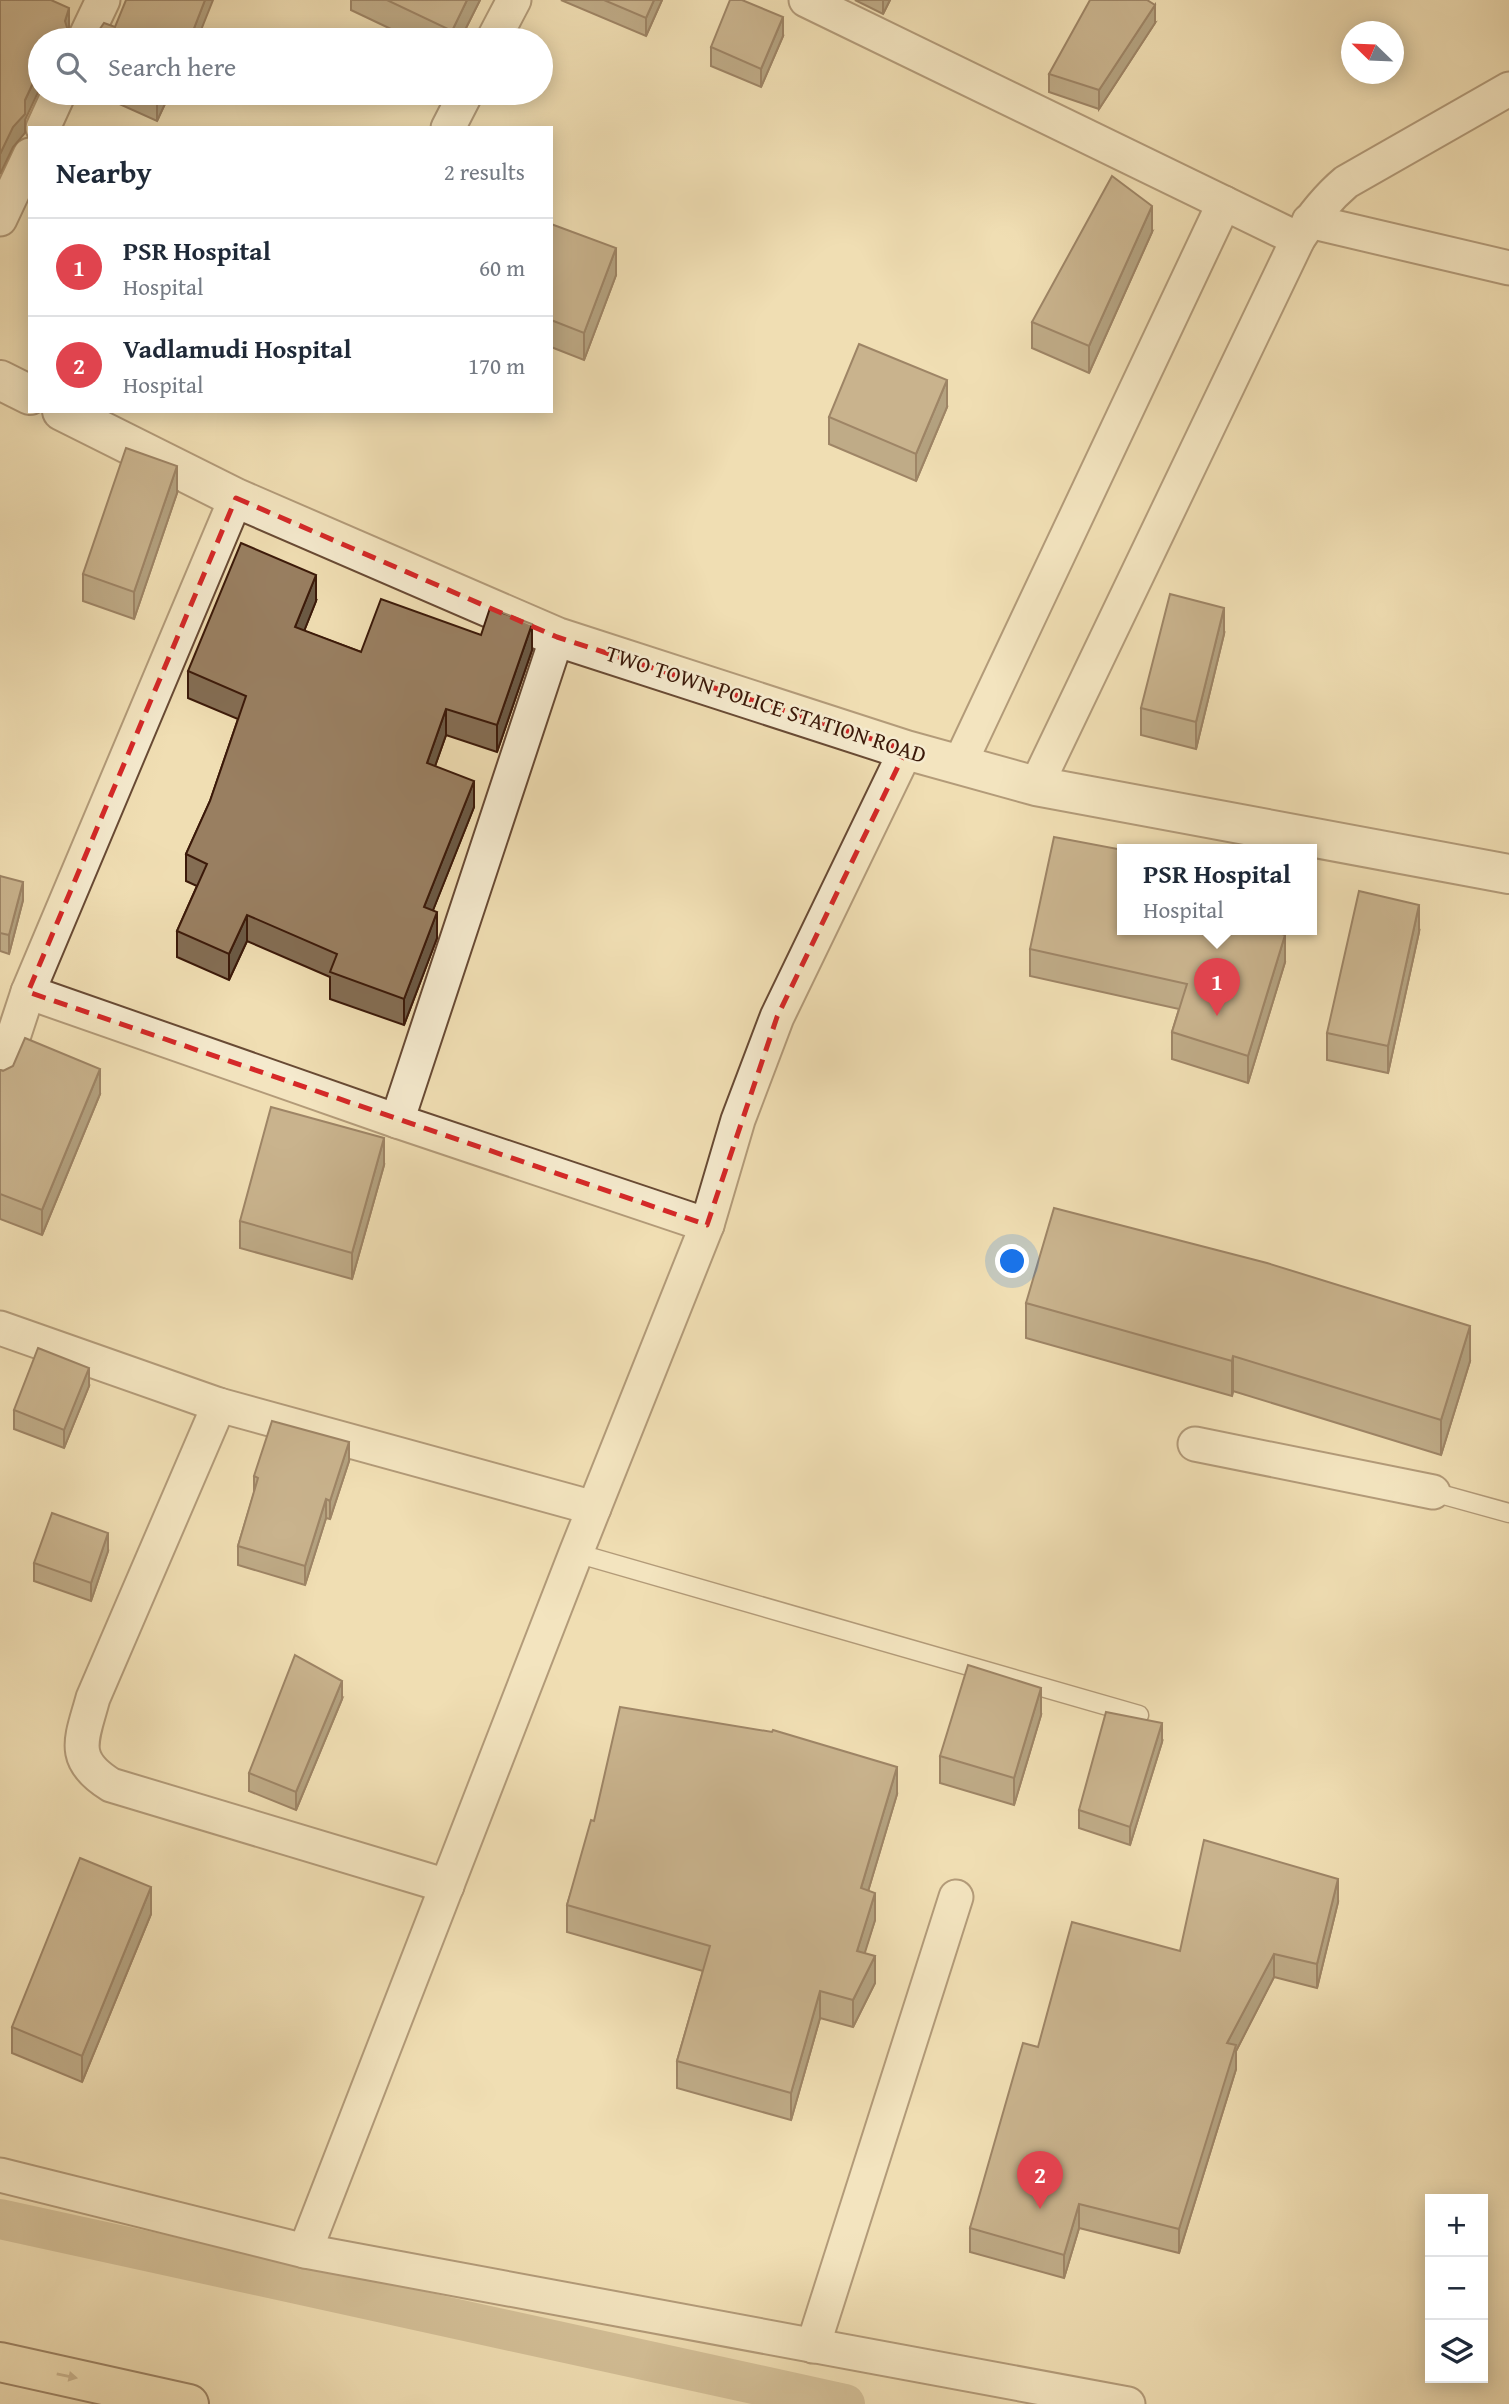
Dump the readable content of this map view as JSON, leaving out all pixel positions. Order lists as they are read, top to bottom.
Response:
{
  "streets": {
    "street": ["TWO TOWN POLICE STATION ROAD"]
  },
  "north": "top left",
  "page": {
    "search": "Search here",
    "heading": ["Nearby", "2 results"],
    "list": [
      {
        "mark": "1",
        "name": "PSR Hospital",
        "note": "Hospital",
        "value": "60 m"
      },
      {
        "mark": "2",
        "name": "Vadlamudi Hospital",
        "note": "Hospital",
        "value": "170 m"
      }
    ],
    "popup": ["PSR Hospital", "Hospital"],
    "pins": ["1", "2"],
    "map_buttons": ["+", "−"]
  }
}
